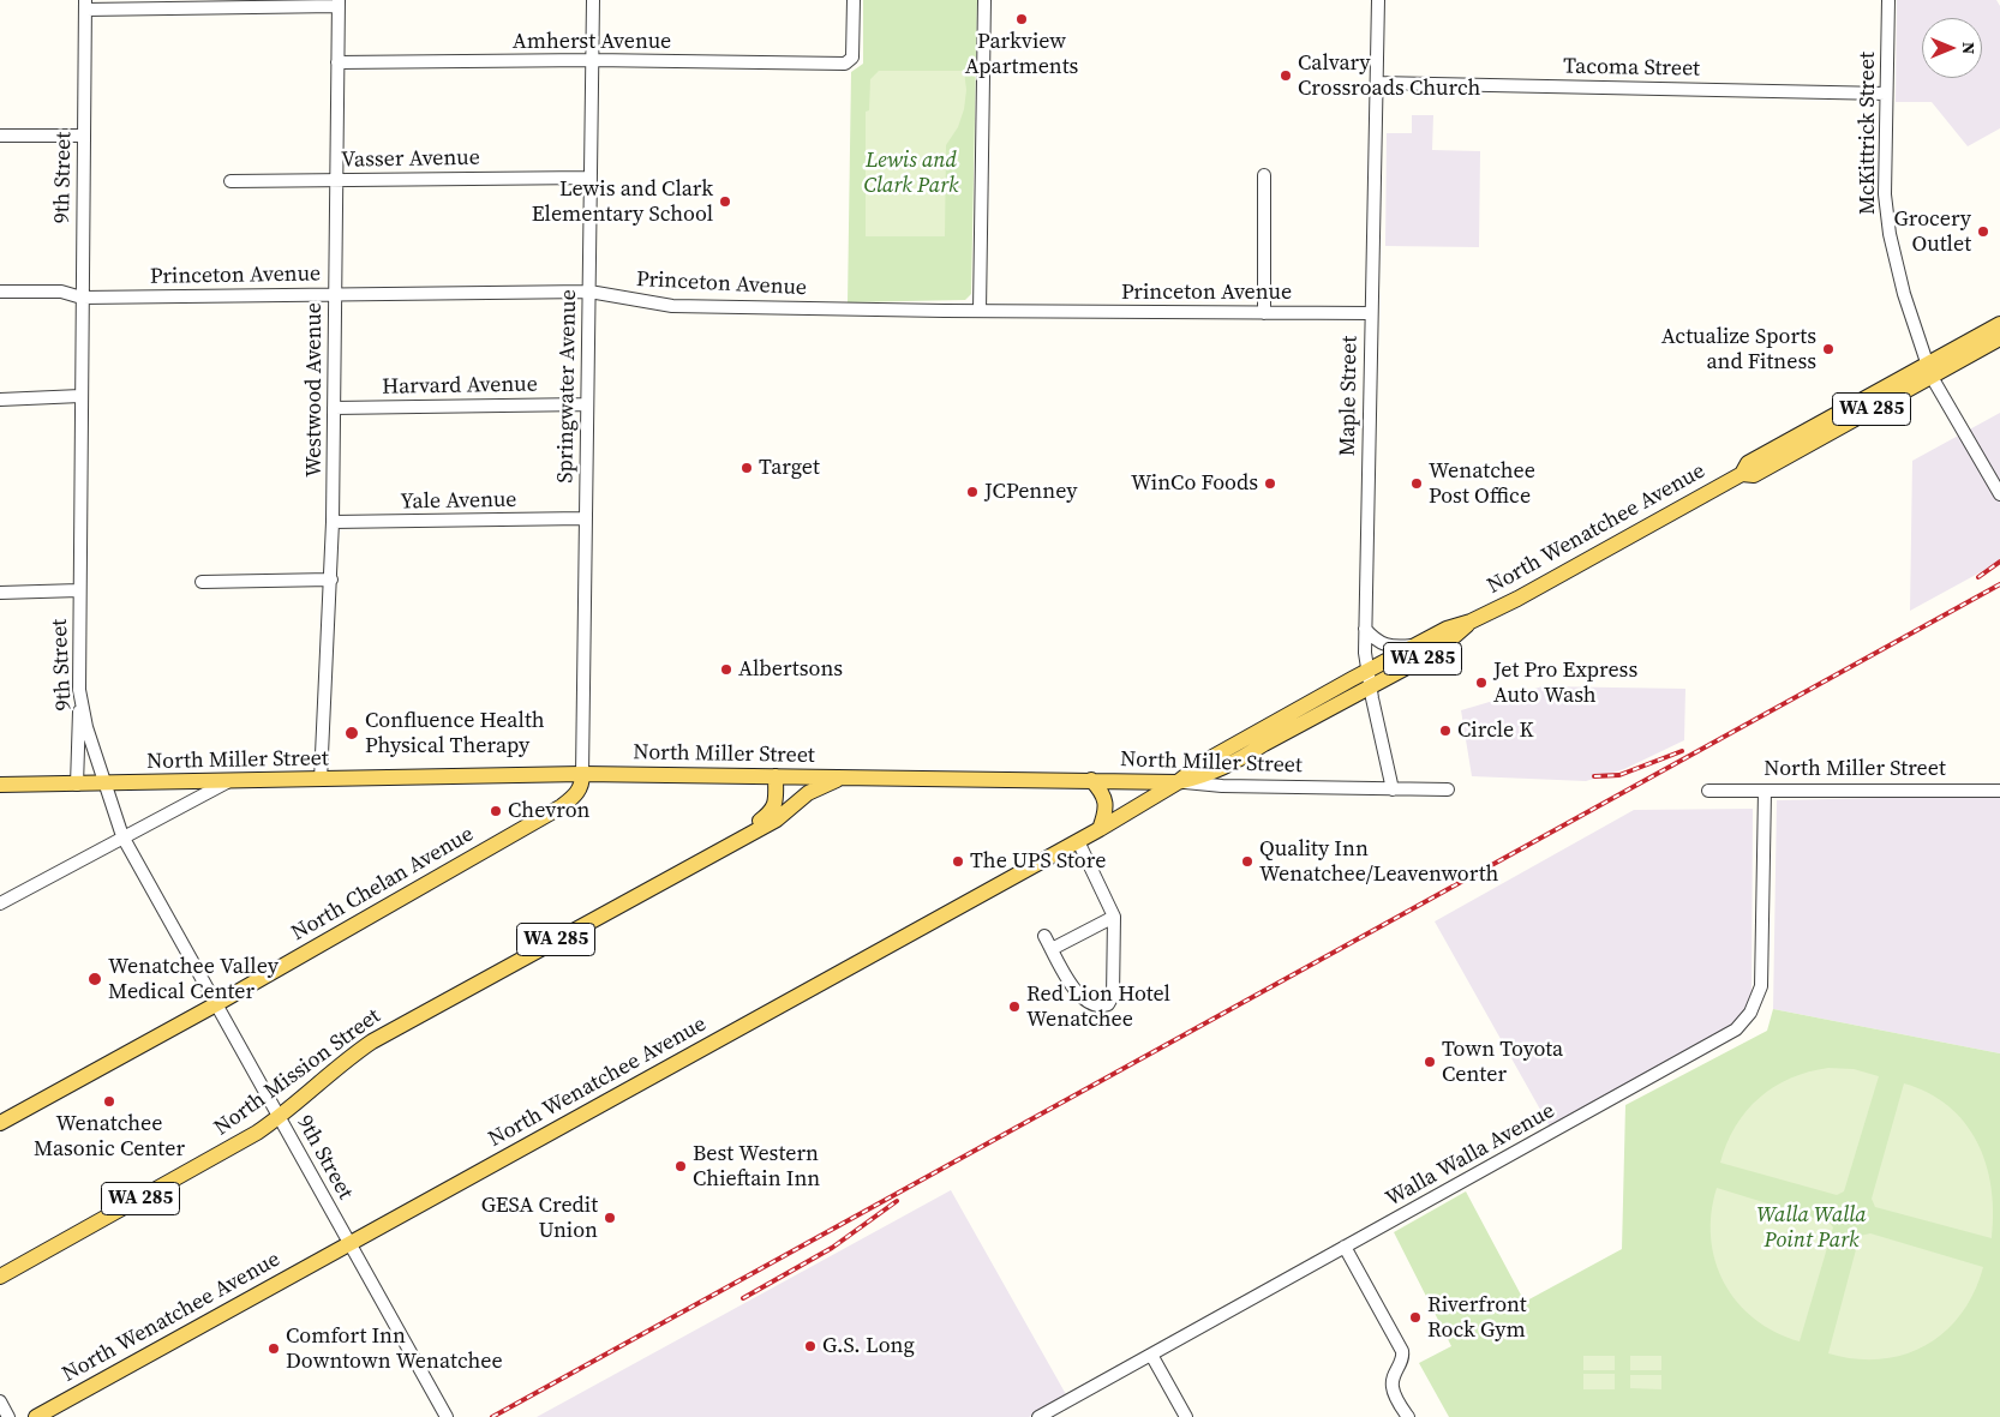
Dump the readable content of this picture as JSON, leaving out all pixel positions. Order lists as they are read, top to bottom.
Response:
{
  "streets": {
    "main road": [
      "WA 285",
      "North Wenatchee Avenue",
      "North Miller Street",
      "North Chelan Avenue",
      "North Mission Street"
    ],
    "street": [
      "Amherst Avenue",
      "Tacoma Street",
      "McKittrick Street",
      "Vasser Avenue",
      "9th Street",
      "Princeton Avenue",
      "Harvard Avenue",
      "Springwater Avenue",
      "Westwood Avenue",
      "Maple Street",
      "Yale Avenue",
      "Walla Walla Avenue"
    ]
  },
  "crossings": [
    ["Amherst Avenue", "Springwater Avenue"],
    ["Amherst Avenue", "Westwood Avenue"],
    ["Tacoma Street", "McKittrick Street"],
    ["Tacoma Street", "Maple Street"],
    ["McKittrick Street", "North Wenatchee Avenue"],
    ["Vasser Avenue", "Springwater Avenue"],
    ["Vasser Avenue", "Westwood Avenue"],
    ["9th Street", "Princeton Avenue"],
    ["9th Street", "North Wenatchee Avenue"],
    ["9th Street", "North Miller Street"],
    ["9th Street", "North Chelan Avenue"],
    ["9th Street", "North Mission Street"],
    ["Princeton Avenue", "Springwater Avenue"],
    ["Princeton Avenue", "Westwood Avenue"],
    ["Princeton Avenue", "Maple Street"],
    ["Harvard Avenue", "Springwater Avenue"],
    ["Harvard Avenue", "Westwood Avenue"],
    ["Springwater Avenue", "Yale Avenue"],
    ["Springwater Avenue", "North Miller Street"],
    ["Springwater Avenue", "North Chelan Avenue"],
    ["Westwood Avenue", "Yale Avenue"],
    ["Westwood Avenue", "North Miller Street"],
    ["Maple Street", "WA 285"],
    ["Maple Street", "North Wenatchee Avenue"],
    ["Maple Street", "North Miller Street"],
    ["WA 285", "North Wenatchee Avenue"],
    ["North Wenatchee Avenue", "North Miller Street"],
    ["North Miller Street", "North Chelan Avenue"],
    ["North Miller Street", "North Mission Street"],
    ["North Miller Street", "Walla Walla Avenue"]
  ],
  "parks": ["Lewis and Clark Park", "Walla Walla Point Park"],
  "places": [
    "Parkview Apartments",
    "Calvary Crossroads Church",
    "Lewis and Clark Elementary School",
    "Grocery Outlet",
    "Actualize Sports and Fitness",
    "Target",
    "WinCo Foods",
    "Wenatchee Post Office",
    "JCPenney",
    "Albertsons",
    "Jet Pro Express Auto Wash",
    "Circle K",
    "Confluence Health Physical Therapy",
    "Chevron",
    "The UPS Store",
    "Quality Inn Wenatchee/Leavenworth",
    "Wenatchee Valley Medical Center",
    "Red Lion Hotel Wenatchee",
    "Town Toyota Center",
    "Wenatchee Masonic Center",
    "Best Western Chieftain Inn",
    "GESA Credit Union",
    "Riverfront Rock Gym",
    "G.S. Long",
    "Comfort Inn Downtown Wenatchee"
  ],
  "north": "right"
}
